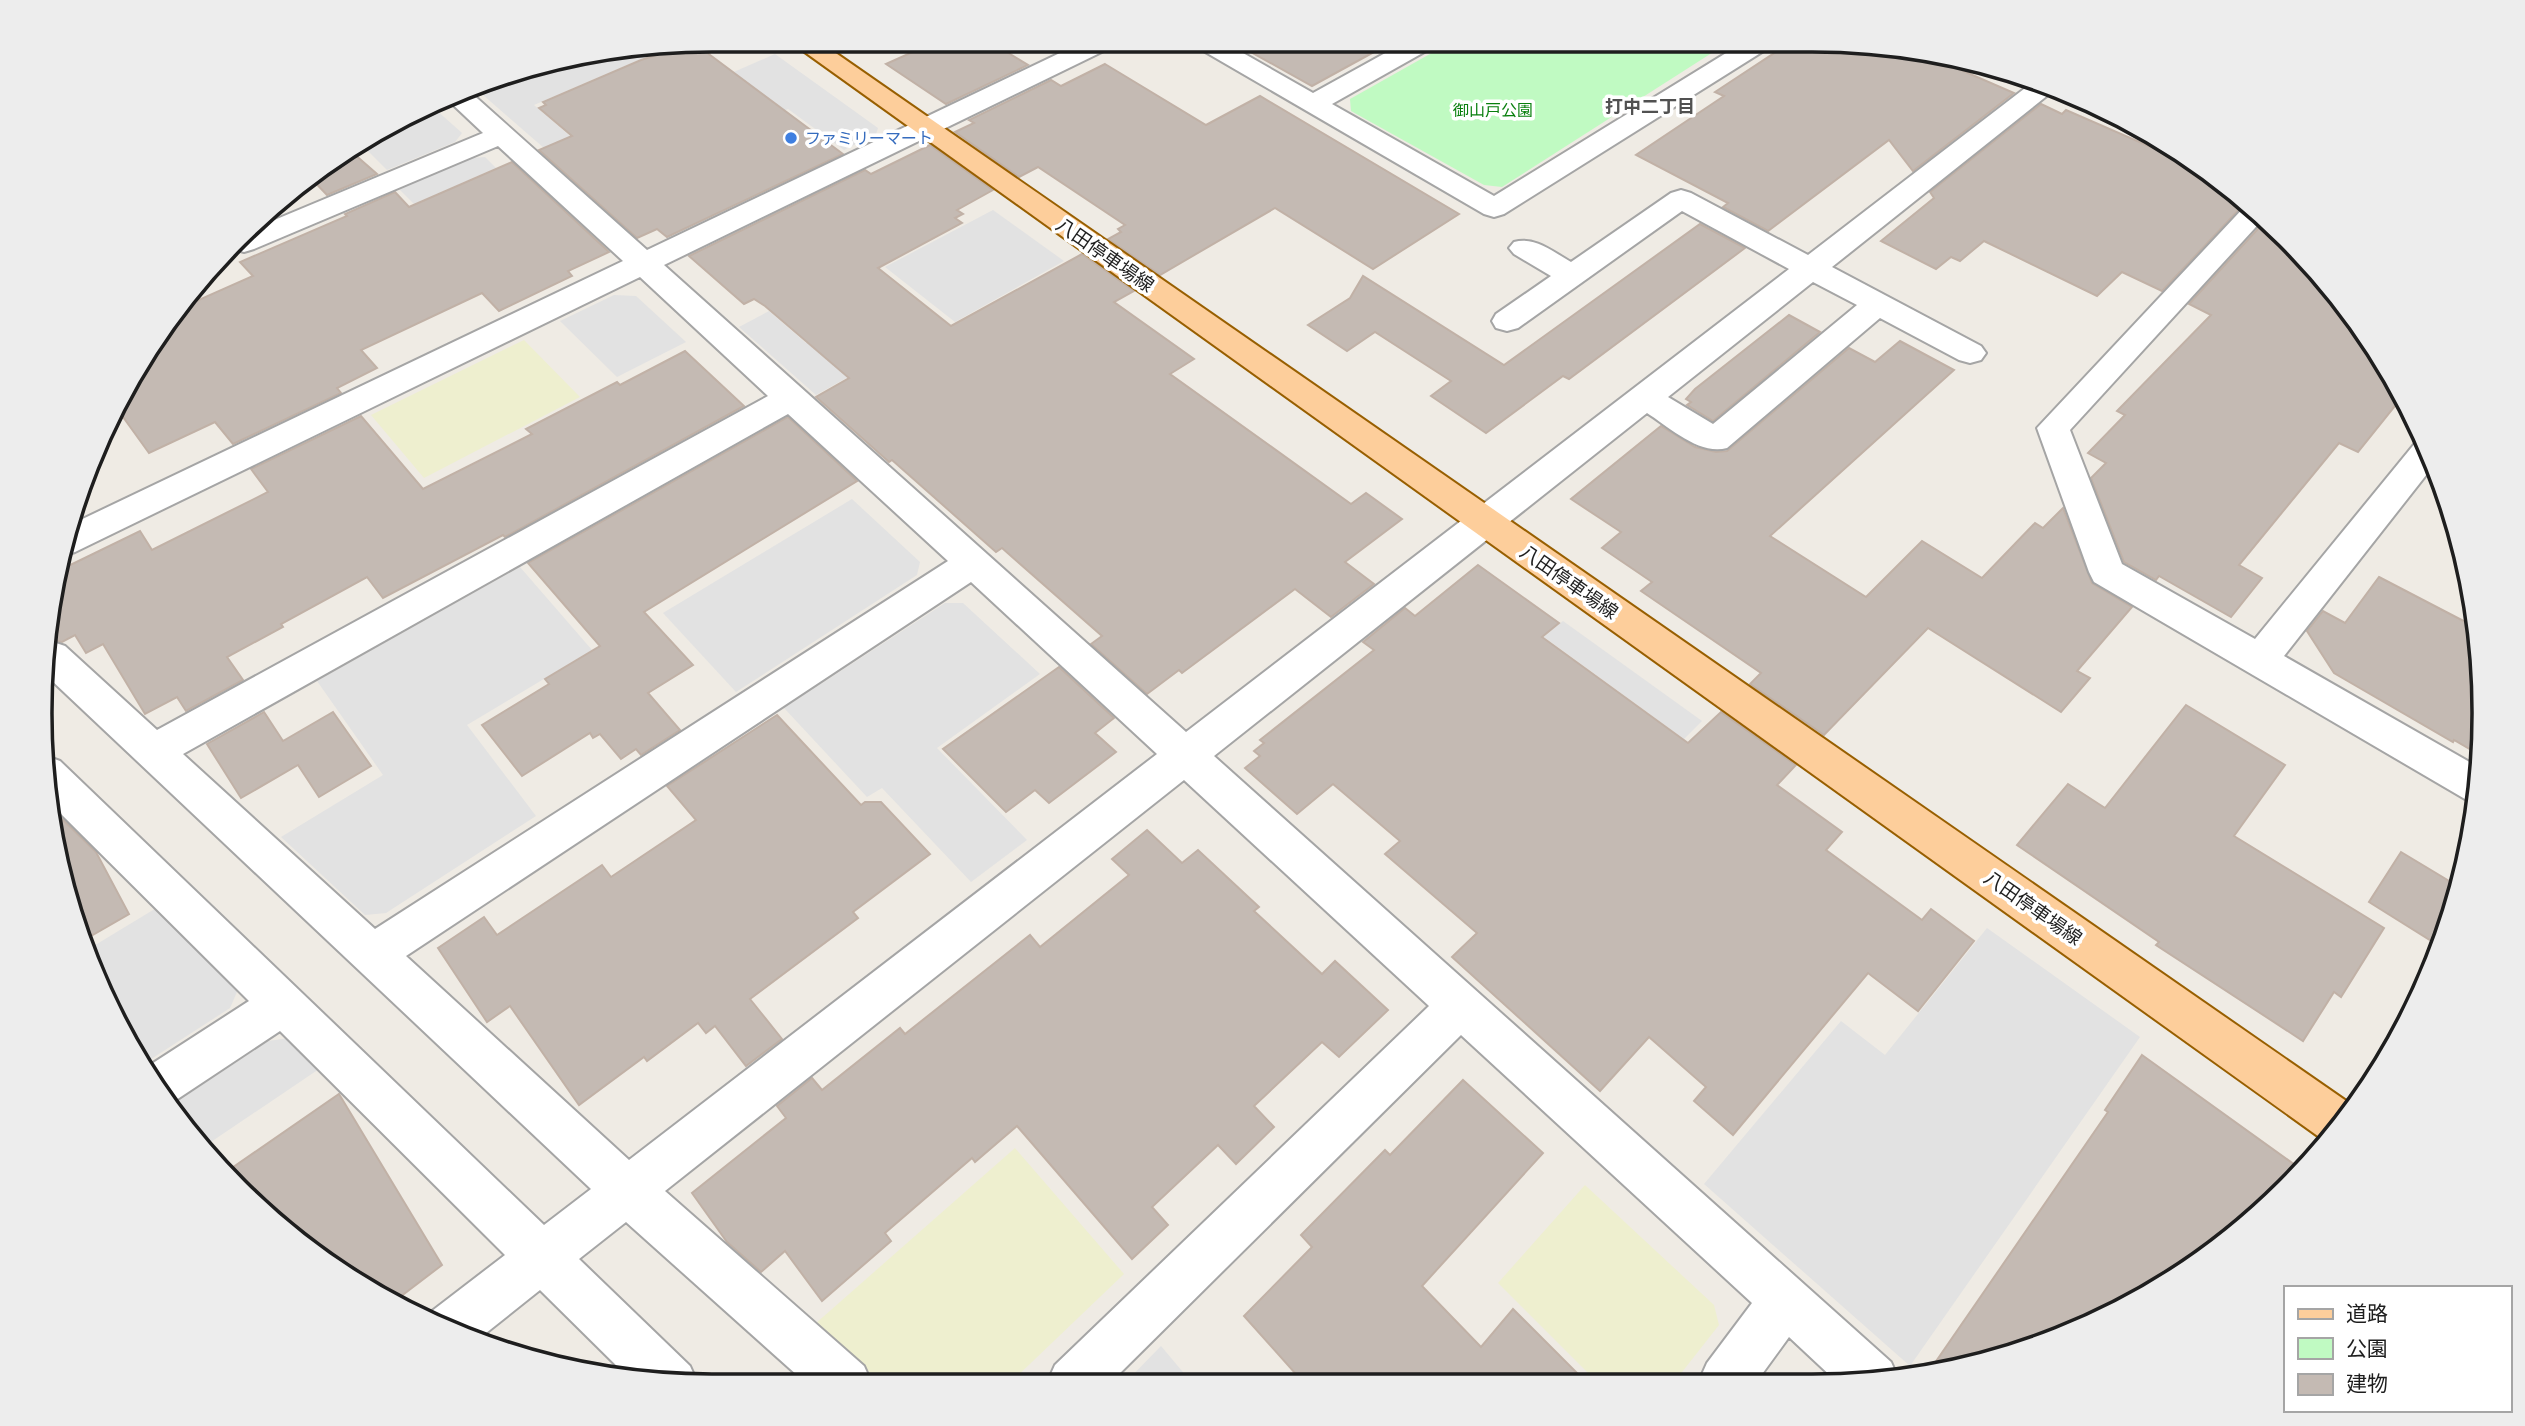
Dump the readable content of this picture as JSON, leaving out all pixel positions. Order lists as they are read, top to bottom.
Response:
{
  "streets": {
    "main road": ["八田停車場線"]
  },
  "districts": ["打中二丁目"],
  "parks": ["御山戸公園"],
  "places": ["ファミリーマート"],
  "legend": ["道路", "公園", "建物"]
}
